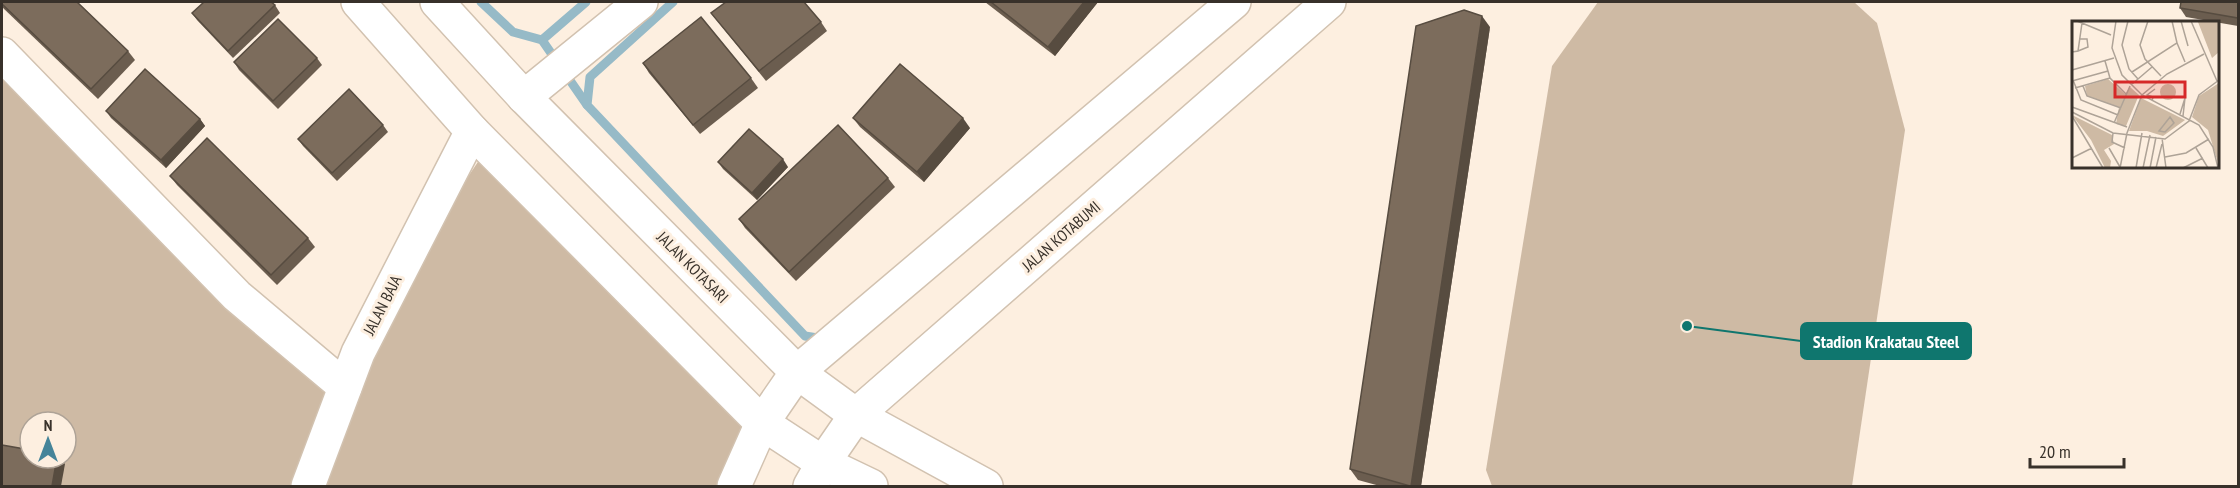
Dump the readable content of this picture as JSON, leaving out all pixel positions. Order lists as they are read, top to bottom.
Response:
{
  "streets": {
    "street": ["JALAN KOTABUMI", "JALAN KOTASARI", "JALAN BAJA"]
  },
  "crossings": [
    ["JALAN KOTABUMI", "JALAN KOTASARI"]
  ],
  "places": ["Stadion Krakatau Steel"],
  "scale_bar": "20 m",
  "north": "top"
}
